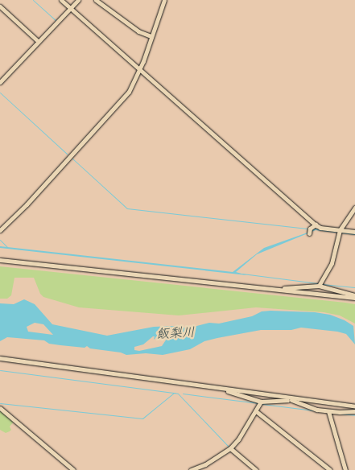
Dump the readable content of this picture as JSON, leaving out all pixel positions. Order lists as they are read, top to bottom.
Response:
{
  "water": ["飯梨川"]
}
